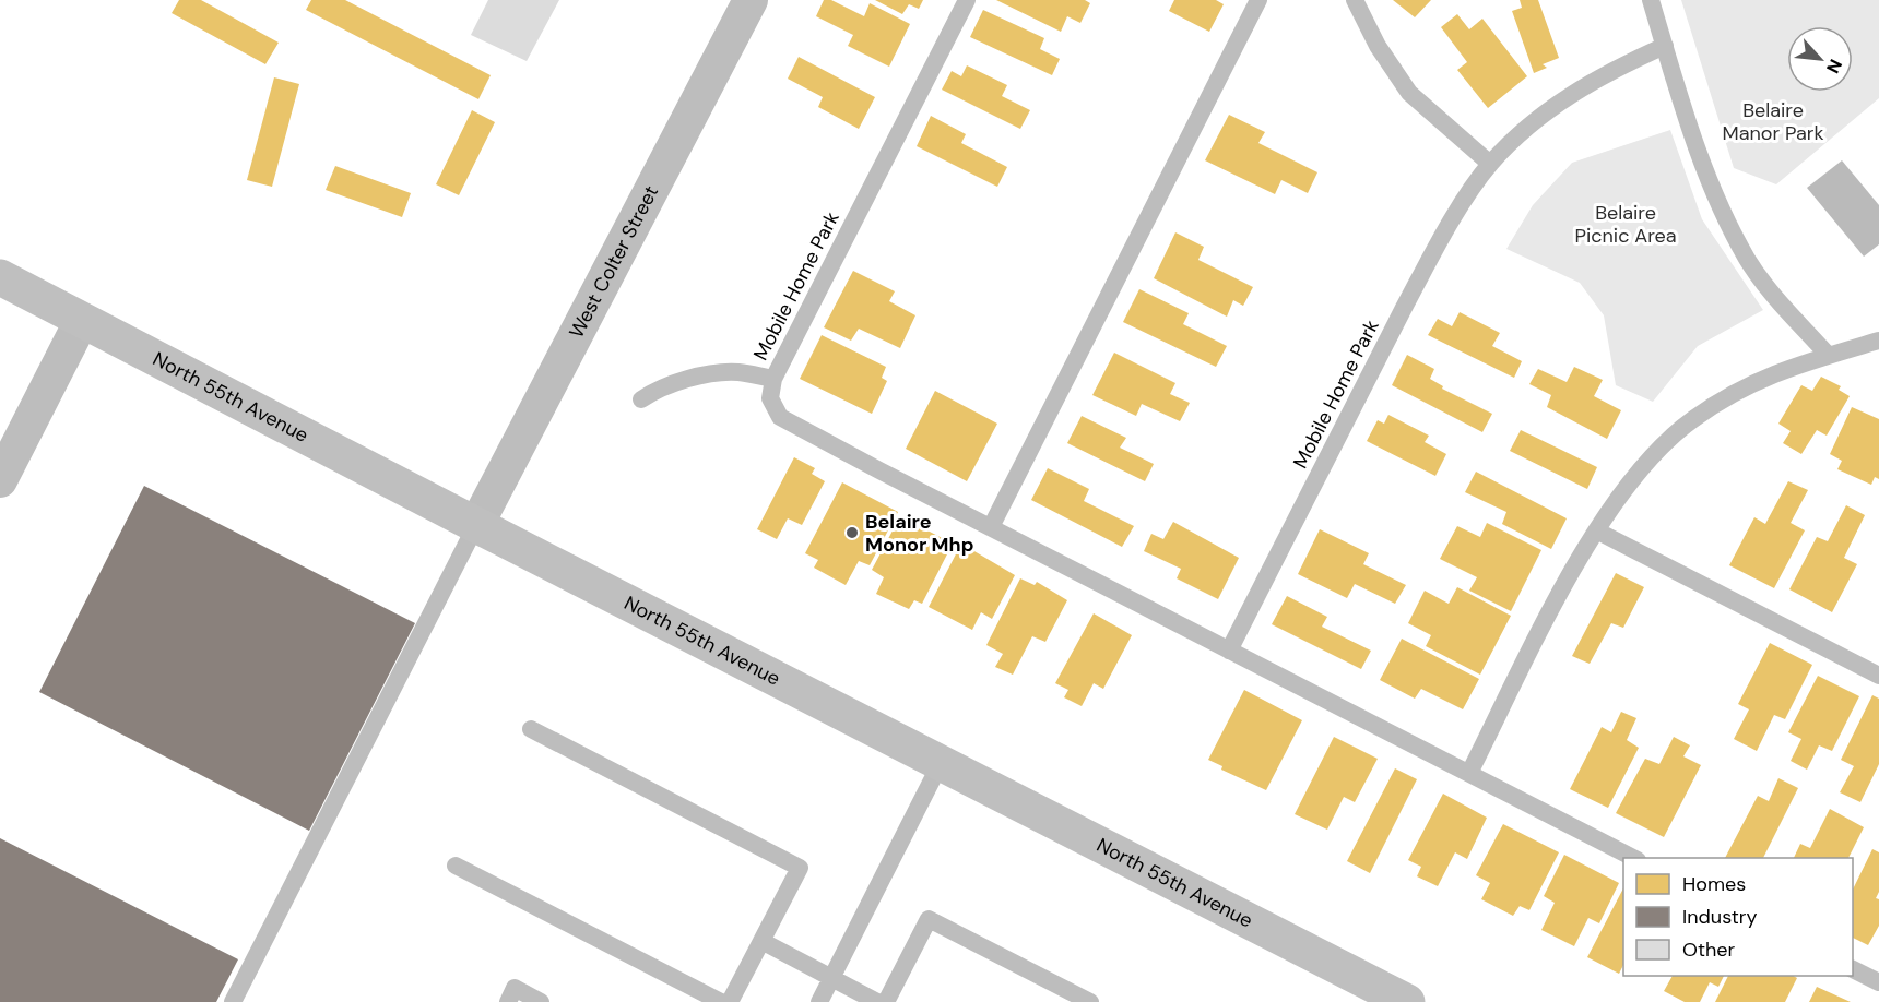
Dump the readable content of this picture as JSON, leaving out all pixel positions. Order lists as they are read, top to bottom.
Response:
{
  "streets": {
    "street": ["West Colter Street", "North 55th Avenue"],
    "lane": ["Mobile Home Park"]
  },
  "crossings": [
    ["West Colter Street", "North 55th Avenue"]
  ],
  "parks": ["Belaire Manor Park", "Belaire Picnic Area"],
  "places": ["Belaire Monor Mhp"],
  "legend": ["Homes", "Industry", "Other"],
  "north": "bottom right"
}
